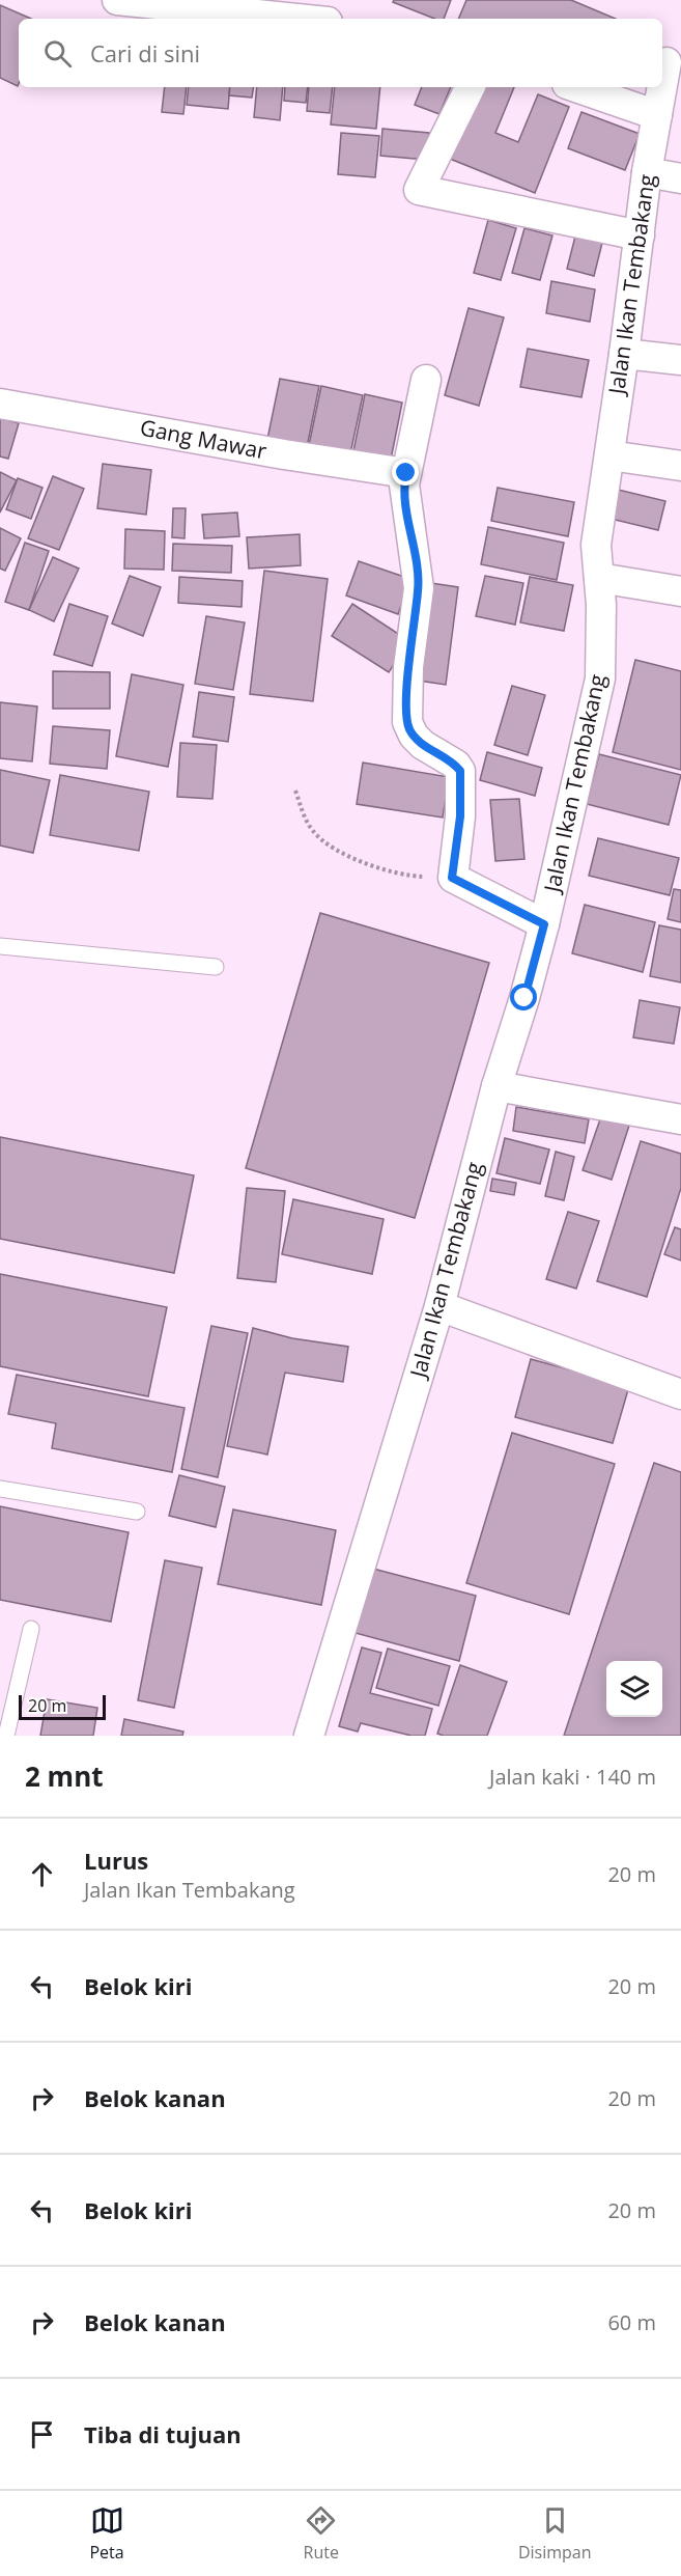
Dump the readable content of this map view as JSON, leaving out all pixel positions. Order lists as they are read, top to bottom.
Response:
{
  "streets": {
    "street": ["Jalan Ikan Tembakang", "Gang Mawar"]
  },
  "scale_bar": "20 m",
  "page": {
    "search": "Cari di sini",
    "scale": "20 m",
    "heading": ["2 mnt", "Jalan kaki · 140 m"],
    "list": [
      ["Lurus", "Jalan Ikan Tembakang", "20 m"],
      ["Belok kiri", "20 m"],
      ["Belok kanan", "20 m"],
      ["Belok kiri", "20 m"],
      ["Belok kanan", "60 m"],
      "Tiba di tujuan"
    ],
    "nav": ["Peta", "Rute", "Disimpan"]
  }
}
